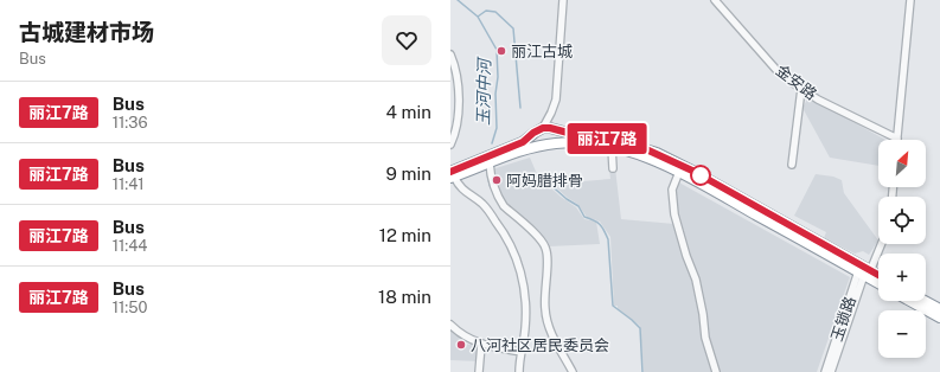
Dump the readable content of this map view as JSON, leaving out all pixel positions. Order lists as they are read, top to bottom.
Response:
{
  "streets": {
    "street": ["金安路", "玉锁路"]
  },
  "water": ["玉河中河"],
  "places": ["丽江古城", "阿妈腊排骨", "八河社区居民委员会"],
  "lines": ["bus line 丽江7路"],
  "north": "top right",
  "page": {
    "heading": ["古城建材市场", "Bus"],
    "on_map": "丽江7路",
    "list": [
      {
        "mark": "丽江7路",
        "name": "Bus",
        "note": "11:36",
        "value": "4 min"
      },
      {
        "mark": "丽江7路",
        "name": "Bus",
        "note": "11:41",
        "value": "9 min"
      },
      {
        "mark": "丽江7路",
        "name": "Bus",
        "note": "11:44",
        "value": "12 min"
      },
      {
        "mark": "丽江7路",
        "name": "Bus",
        "note": "11:50",
        "value": "18 min"
      }
    ],
    "map_buttons": ["+", "−"]
  }
}
